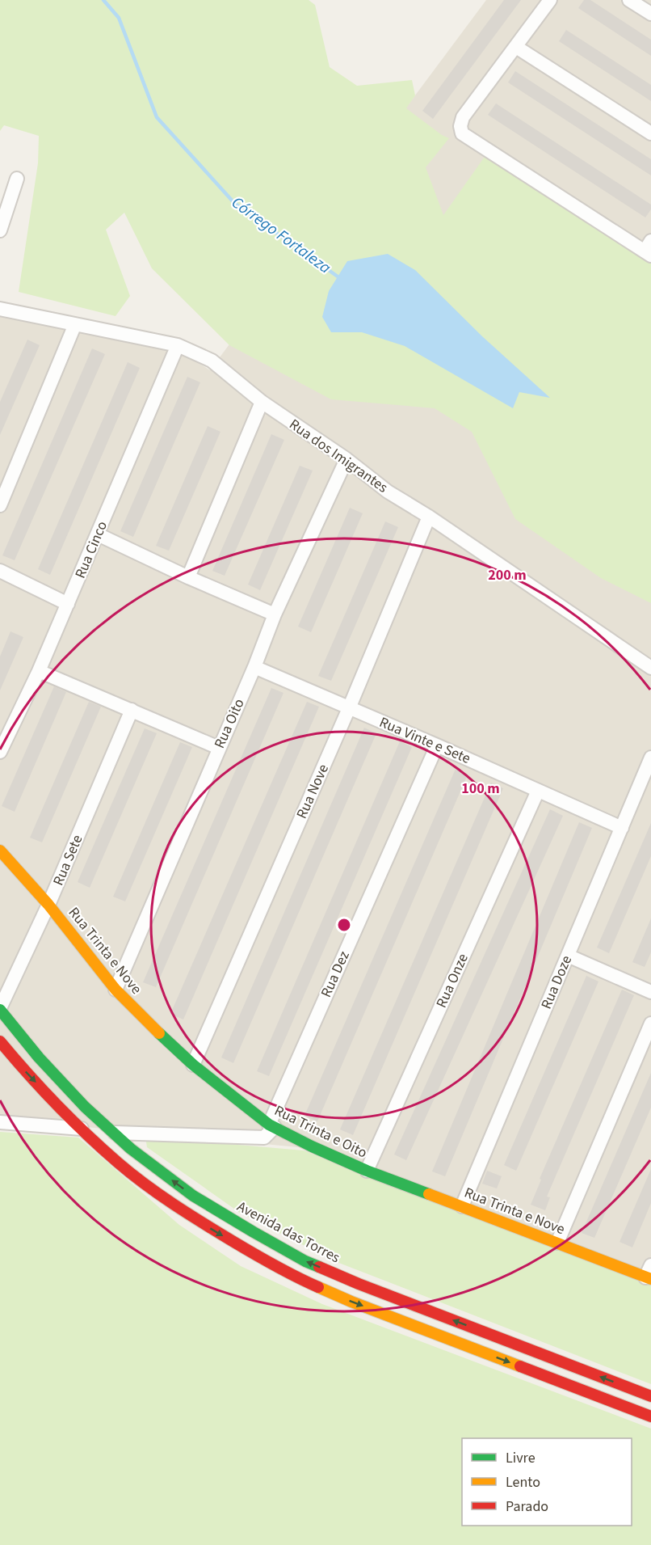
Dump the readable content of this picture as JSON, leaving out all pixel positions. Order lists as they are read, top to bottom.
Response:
{
  "streets": {
    "main road": ["Rua Trinta e Nove", "Rua Trinta e Oito", "Avenida das Torres"],
    "street": [
      "Rua dos Imigrantes",
      "Rua Cinco",
      "Rua Oito",
      "Rua Vinte e Sete",
      "Rua Nove",
      "Rua Sete",
      "Rua Dez",
      "Rua Onze",
      "Rua Doze"
    ]
  },
  "crossings": [
    ["Rua dos Imigrantes", "Rua Cinco"],
    ["Rua dos Imigrantes", "Rua Oito"],
    ["Rua dos Imigrantes", "Rua Nove"],
    ["Rua Oito", "Rua Vinte e Sete"],
    ["Rua Oito", "Rua Trinta e Nove"],
    ["Rua Vinte e Sete", "Rua Nove"],
    ["Rua Vinte e Sete", "Rua Dez"],
    ["Rua Vinte e Sete", "Rua Onze"],
    ["Rua Vinte e Sete", "Rua Doze"],
    ["Rua Nove", "Rua Trinta e Nove"],
    ["Rua Nove", "Rua Trinta e Oito"],
    ["Rua Sete", "Rua Trinta e Nove"],
    ["Rua Sete", "Avenida das Torres"],
    ["Rua Trinta e Nove", "Rua Onze"],
    ["Rua Trinta e Nove", "Rua Doze"],
    ["Rua Trinta e Nove", "Rua Trinta e Oito"],
    ["Rua Dez", "Rua Trinta e Oito"],
    ["Rua Onze", "Rua Trinta e Oito"]
  ],
  "water": ["Córrego Fortaleza"],
  "legend": ["Livre", "Lento", "Parado"],
  "rings": ["200 m", "100 m"]
}
